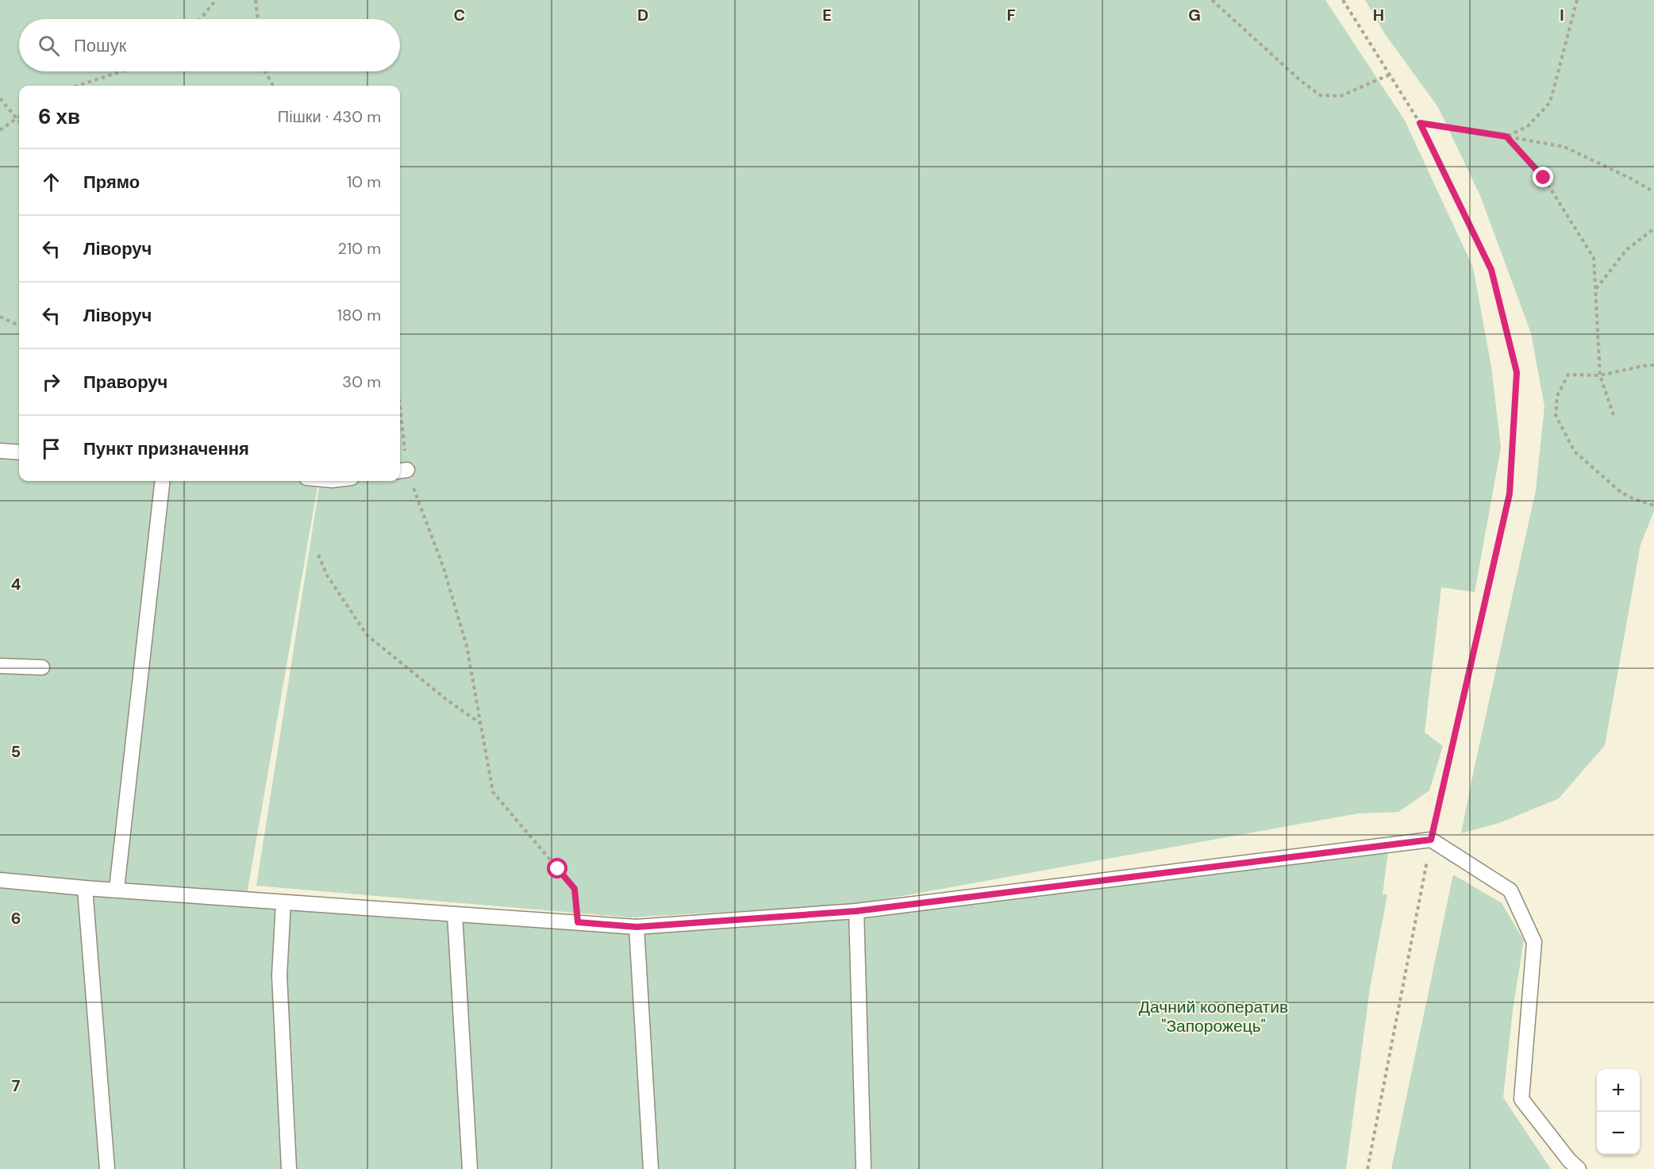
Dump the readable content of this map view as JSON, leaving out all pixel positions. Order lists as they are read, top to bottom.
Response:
{
  "parks": ["Дачний кооператив \"Запорожець\""],
  "page": {
    "search": "Пошук",
    "heading": ["6 хв", "Пішки · 430 m"],
    "list": [
      ["Прямо", "10 m"],
      ["Ліворуч", "210 m"],
      ["Ліворуч", "180 m"],
      ["Праворуч", "30 m"],
      "Пункт призначення"
    ],
    "map_buttons": ["+", "−"]
  },
  "grid": {
    "columns": [
      "C",
      "D",
      "E",
      "F",
      "G",
      "H",
      "I"
    ],
    "rows": [
      "4",
      "5",
      "6",
      "7"
    ]
  }
}
